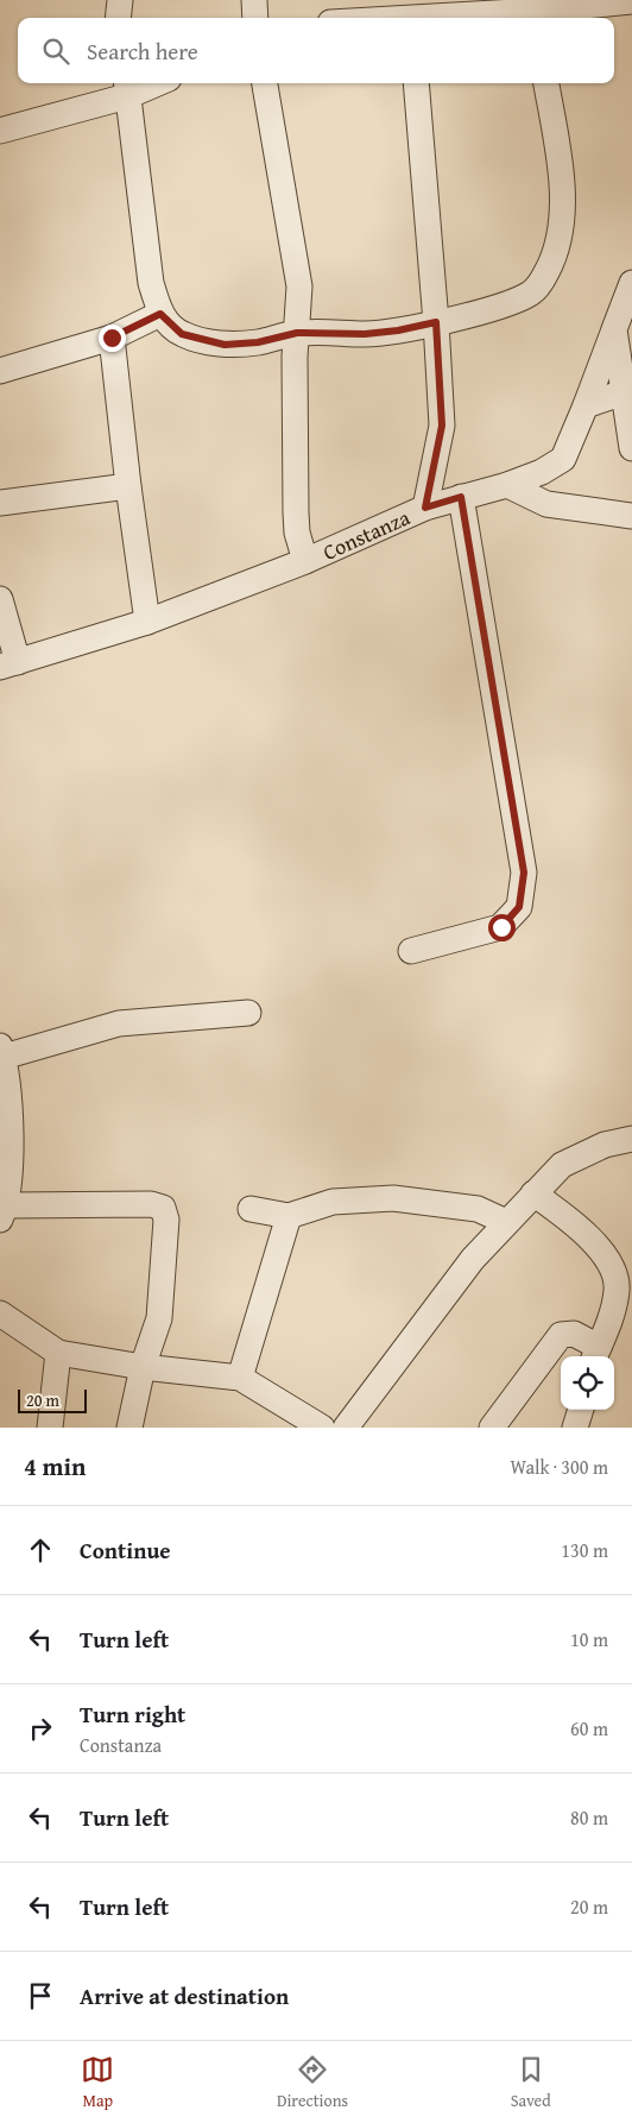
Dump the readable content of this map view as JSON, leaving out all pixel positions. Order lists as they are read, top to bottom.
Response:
{
  "streets": {
    "street": ["Constanza"]
  },
  "scale_bar": "20 m",
  "page": {
    "search": "Search here",
    "scale": "20 m",
    "heading": ["4 min", "Walk · 300 m"],
    "list": [
      ["Continue", "130 m"],
      ["Turn left", "10 m"],
      ["Turn right", "Constanza", "60 m"],
      ["Turn left", "80 m"],
      ["Turn left", "20 m"],
      "Arrive at destination"
    ],
    "nav": ["Map", "Directions", "Saved"]
  }
}
